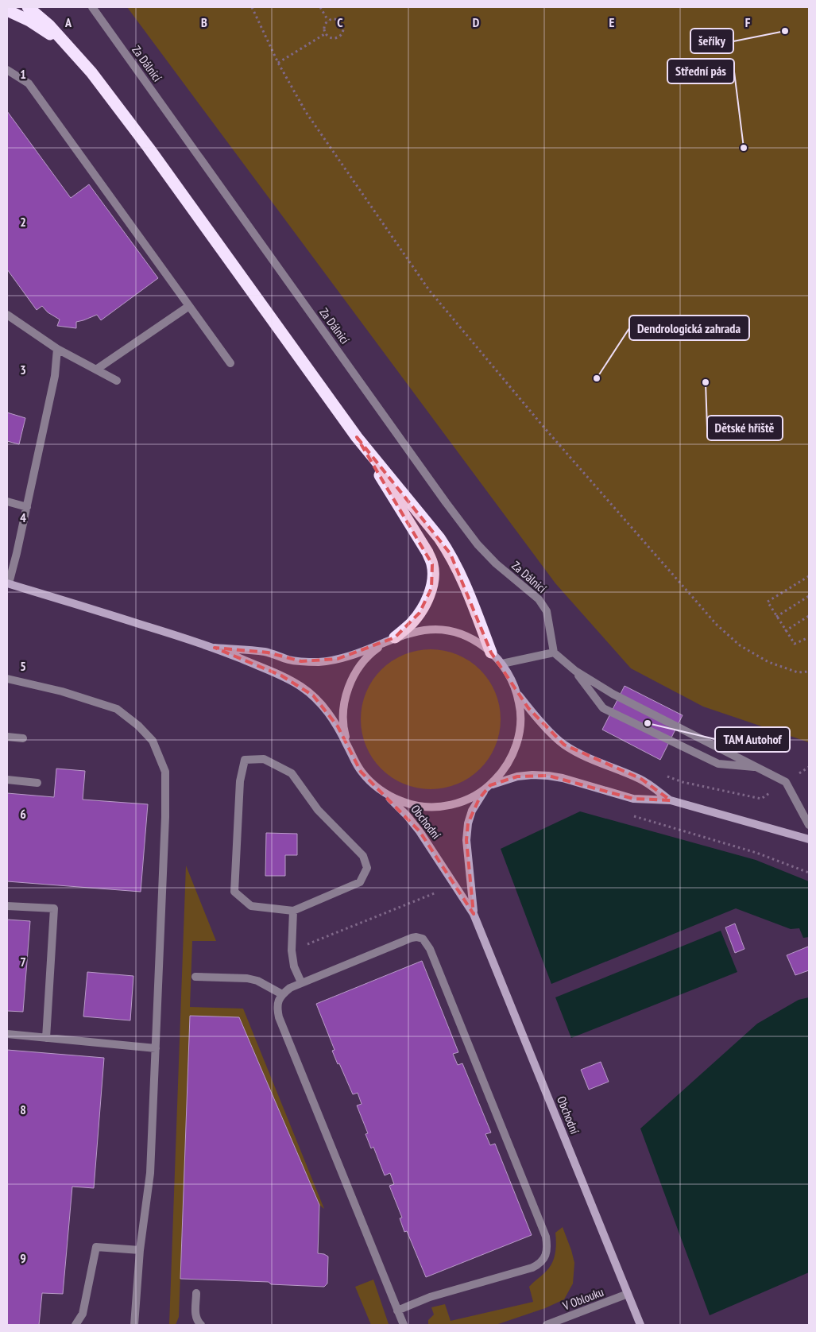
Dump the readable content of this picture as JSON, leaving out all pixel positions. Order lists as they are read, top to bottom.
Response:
{
  "streets": {
    "street": ["Za Dálnicí", "Obchodní", "V Oblouku"]
  },
  "crossings": [
    ["Obchodní", "V Oblouku"]
  ],
  "places": [
    "šeříky",
    "Střední pás",
    "Dendrologická zahrada",
    "Dětské hřiště",
    "TAM Autohof"
  ],
  "grid": {
    "columns": [
      "A",
      "B",
      "C",
      "D",
      "E",
      "F"
    ],
    "rows": [
      "1",
      "2",
      "3",
      "4",
      "5",
      "6",
      "7",
      "8",
      "9"
    ]
  }
}
